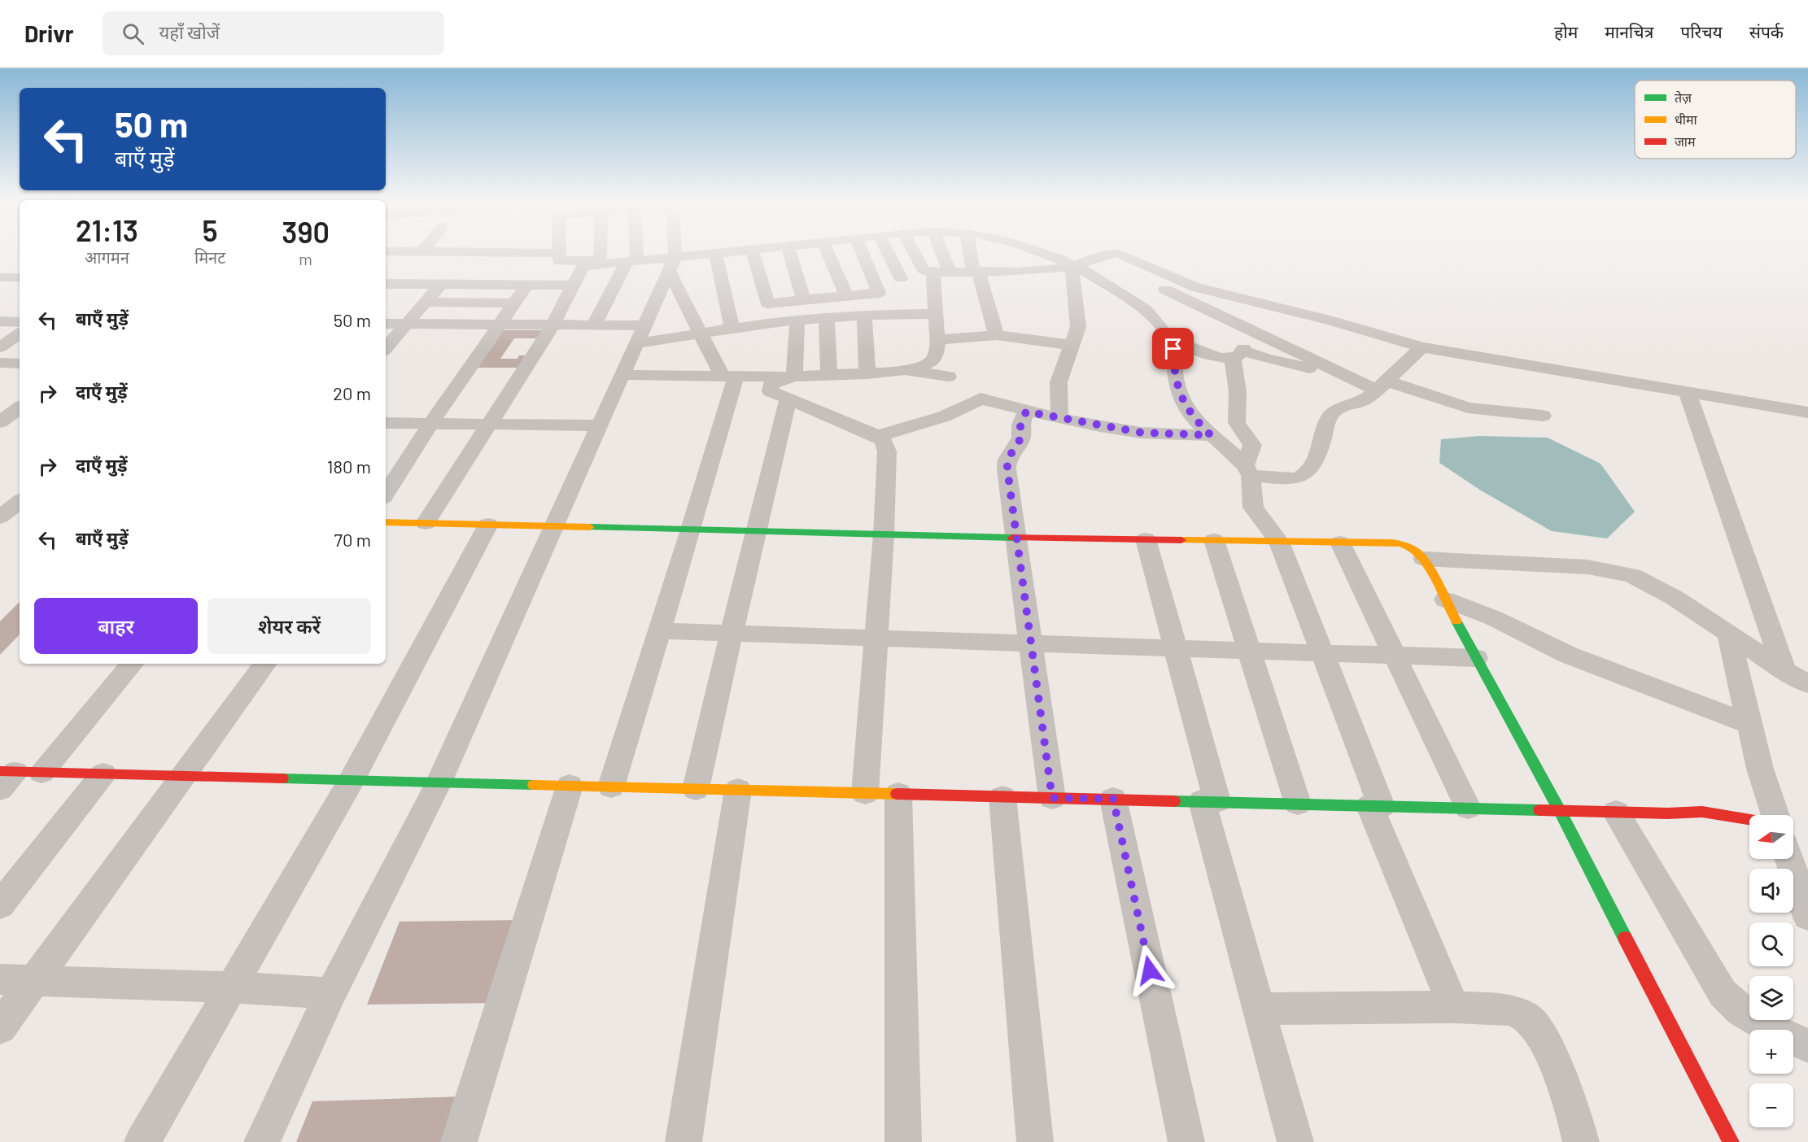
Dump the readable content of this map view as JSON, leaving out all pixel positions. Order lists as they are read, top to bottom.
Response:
{
  "legend": ["तेज़", "धीमा", "जाम"],
  "north": "left",
  "page": {
    "header": "Drivr",
    "search": "यहाँ खोजें",
    "nav": [
      "होम",
      "मानचित्र",
      "परिचय",
      "संपर्क"
    ],
    "turn": ["50 m", "बाएँ मुड़ें"],
    "eta": [
      "21:13",
      "आगमन",
      "5",
      "मिनट",
      "390",
      "m"
    ],
    "list": [
      {
        "name": "बाएँ मुड़ें",
        "value": "50 m"
      },
      {
        "name": "दाएँ मुड़ें",
        "value": "20 m"
      },
      {
        "name": "दाएँ मुड़ें",
        "value": "180 m"
      },
      {
        "name": "बाएँ मुड़ें",
        "value": "70 m"
      }
    ],
    "buttons": ["बाहर", "शेयर करें"],
    "map_buttons": ["+", "−"]
  }
}
